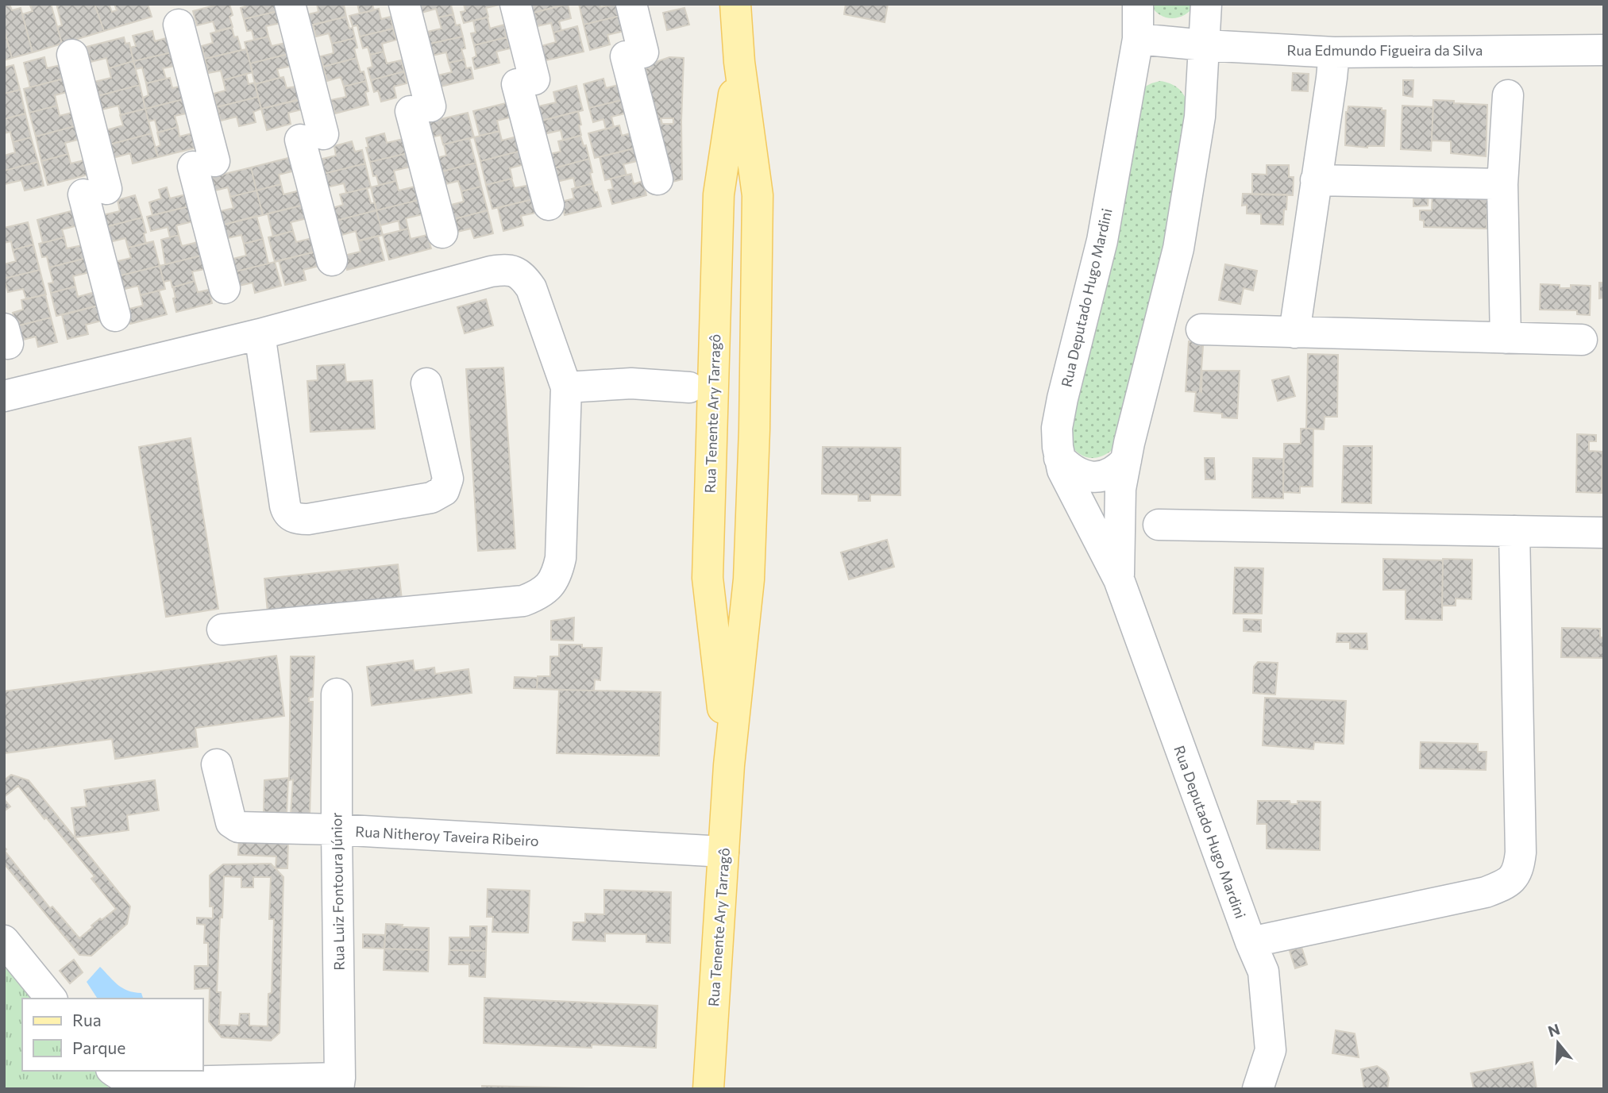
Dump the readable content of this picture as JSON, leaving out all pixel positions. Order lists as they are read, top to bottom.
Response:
{
  "streets": {
    "main road": ["Rua Tenente Ary Tarragô"],
    "street": [
      "Rua Edmundo Figueira da Silva",
      "Rua Deputado Hugo Mardini",
      "Rua Nitheroy Taveira Ribeiro",
      "Rua Luiz Fontoura Júnior"
    ]
  },
  "crossings": [
    ["Rua Edmundo Figueira da Silva", "Rua Deputado Hugo Mardini"],
    ["Rua Tenente Ary Tarragô", "Rua Nitheroy Taveira Ribeiro"],
    ["Rua Nitheroy Taveira Ribeiro", "Rua Luiz Fontoura Júnior"]
  ],
  "legend": ["Rua", "Parque"],
  "north": "top"
}
